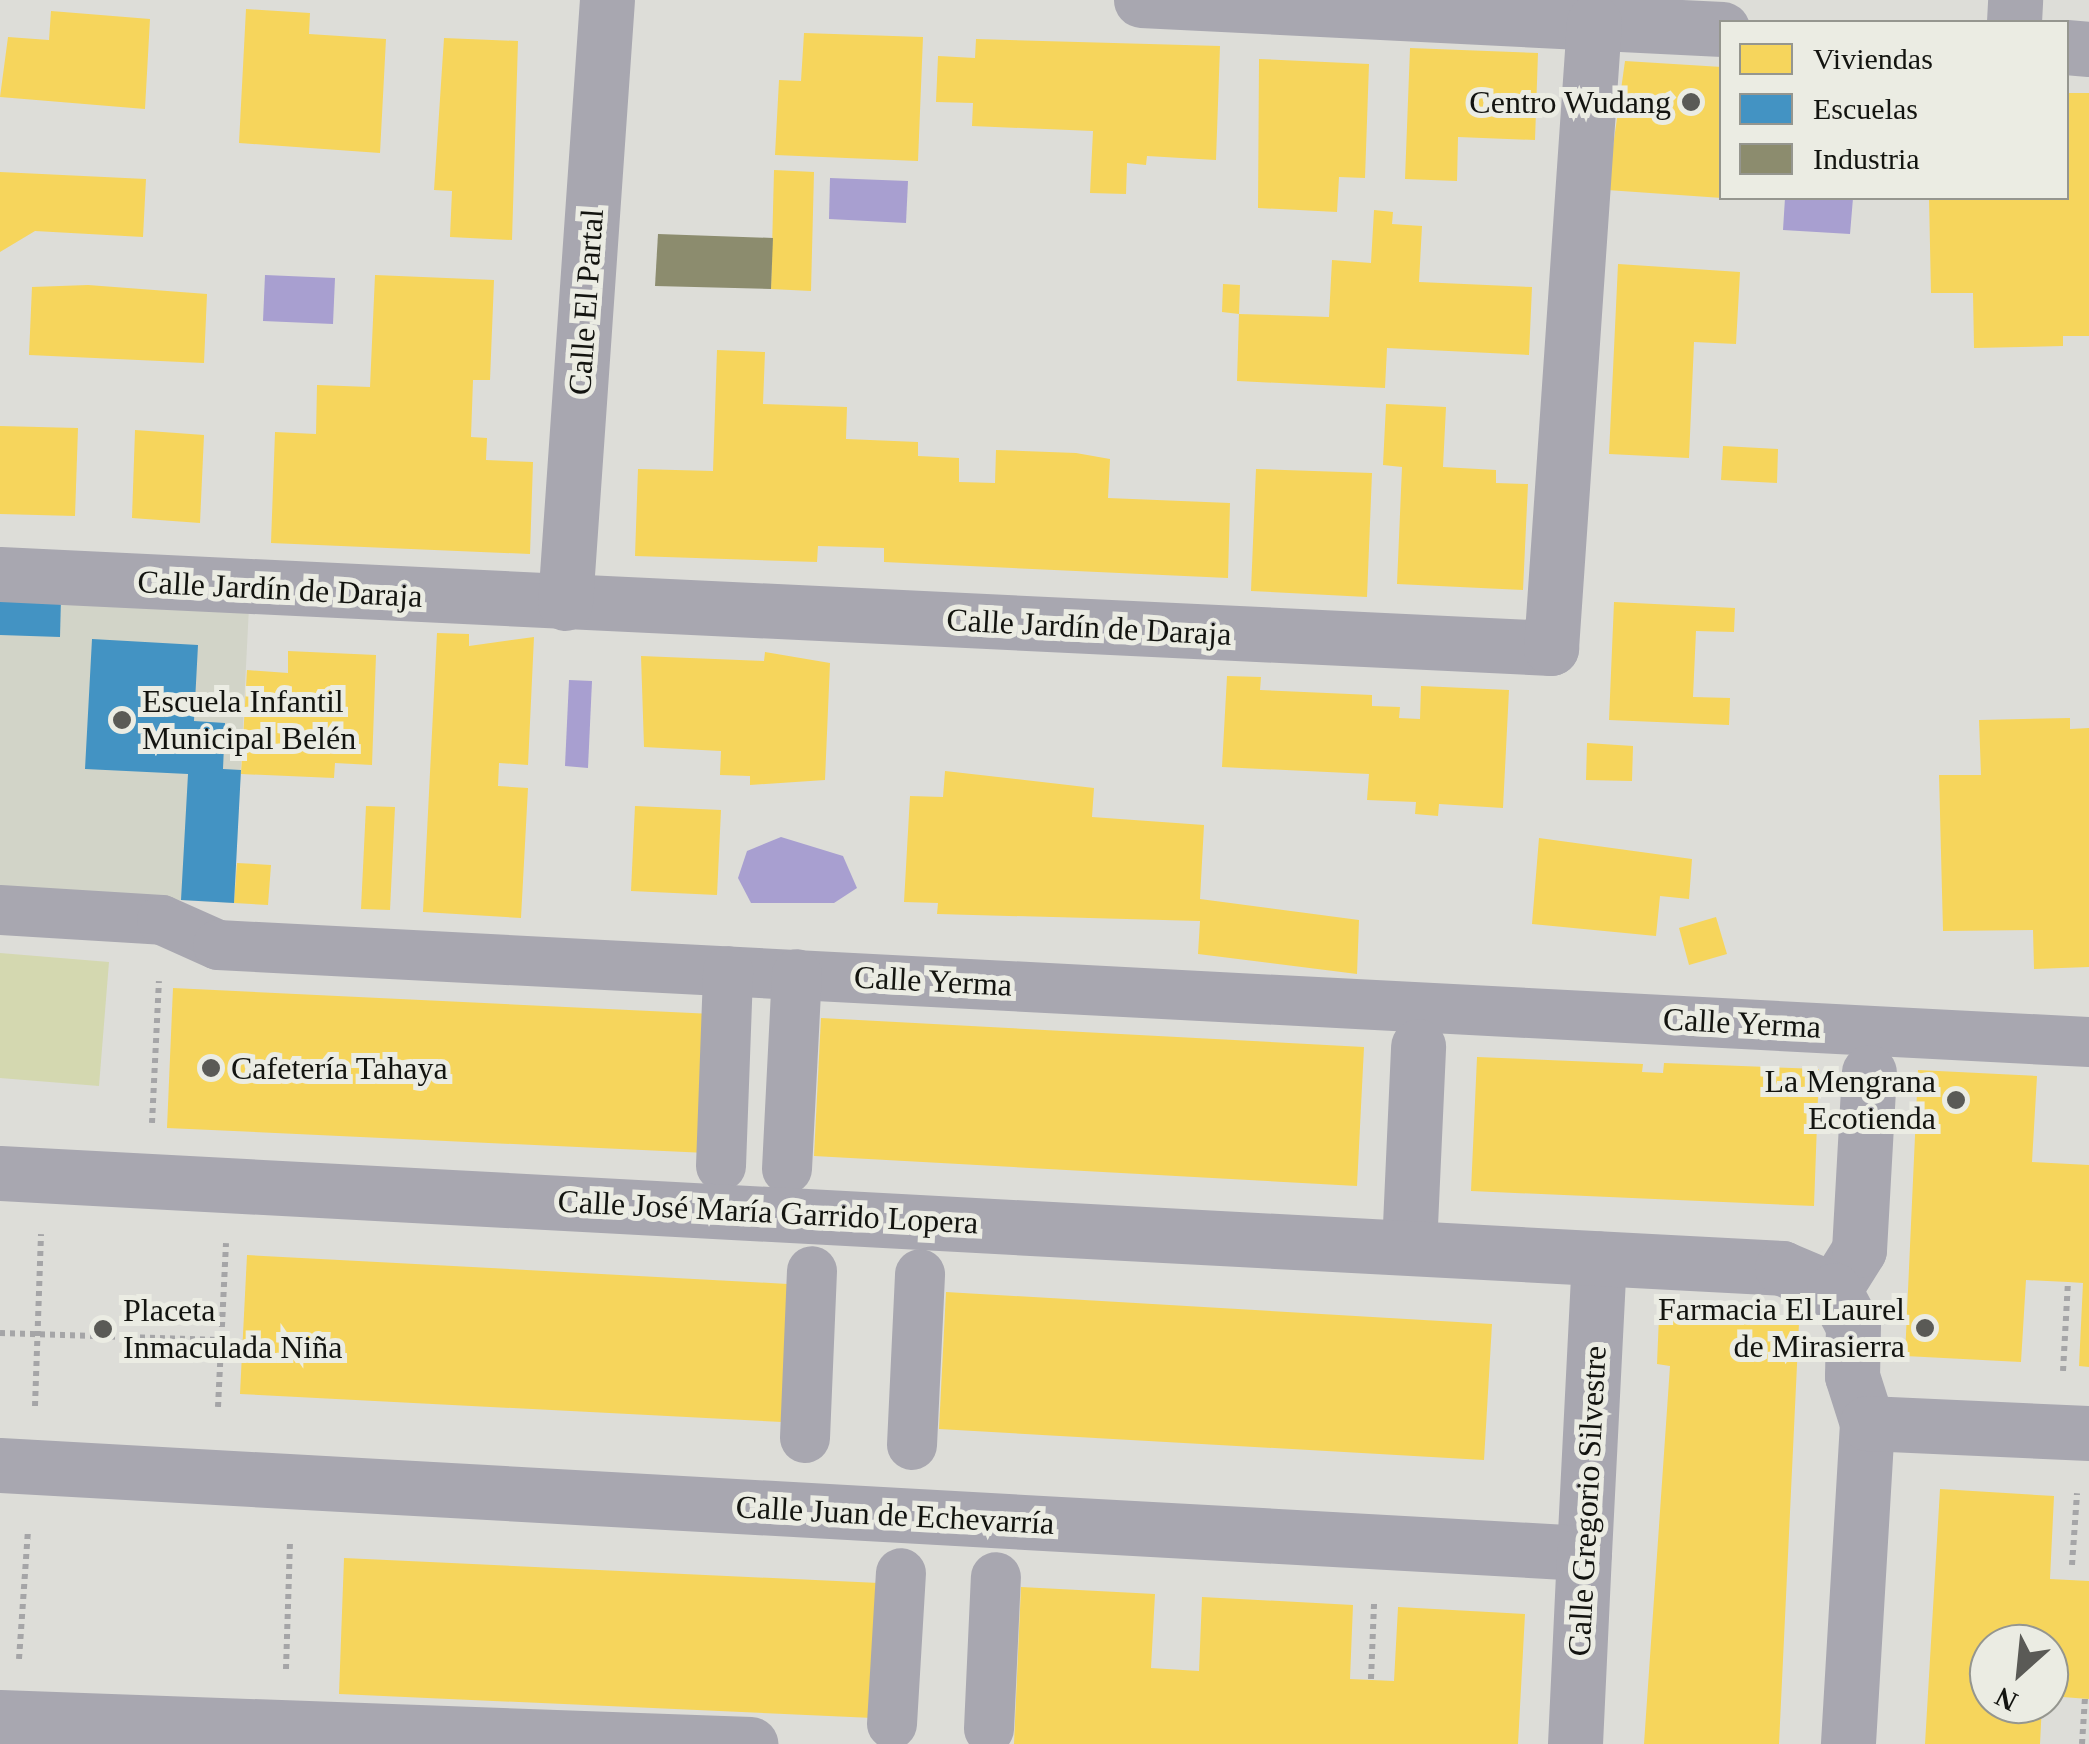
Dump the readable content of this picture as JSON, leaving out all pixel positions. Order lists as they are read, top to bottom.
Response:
{
  "streets": {
    "street": [
      "Calle El Partal",
      "Calle Jardín de Daraja",
      "Calle Yerma",
      "Calle José María Garrido Lopera",
      "Calle Gregorio Silvestre",
      "Calle Juan de Echevarría"
    ]
  },
  "crossings": [
    ["Calle El Partal", "Calle Jardín de Daraja"],
    ["Calle José María Garrido Lopera", "Calle Gregorio Silvestre"],
    ["Calle Gregorio Silvestre", "Calle Juan de Echevarría"]
  ],
  "places": [
    "Centro Wudang",
    "Escuela Infantil Municipal Belén",
    "Cafetería Tahaya",
    "La Mengrana Ecotienda",
    "Farmacia El Laurel de Mirasierra",
    "Placeta Inmaculada Niña"
  ],
  "legend": ["Viviendas", "Escuelas", "Industria"],
  "north": "bottom left"
}
